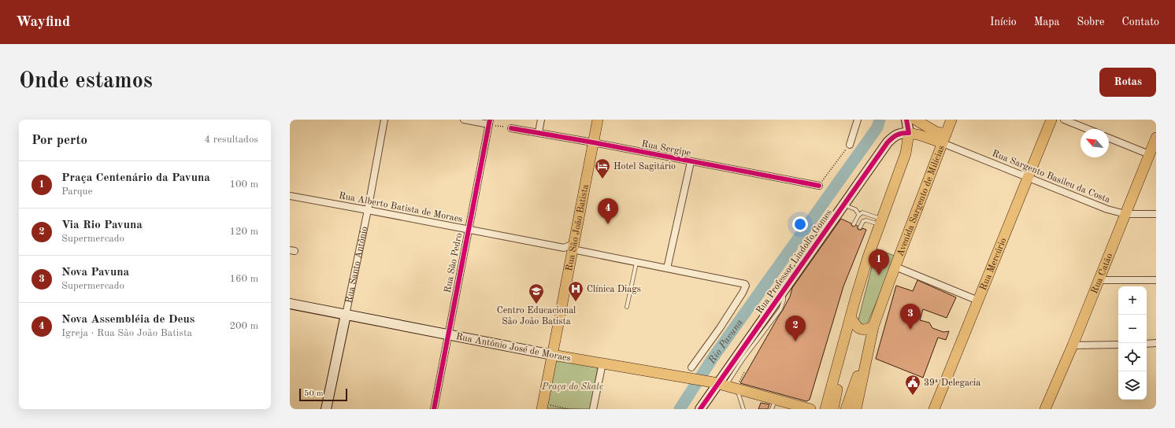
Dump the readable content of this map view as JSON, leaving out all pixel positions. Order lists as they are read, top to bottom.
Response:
{
  "streets": {
    "main road": [
      "Avenida Sargento de Milícias",
      "Rua São João Batista",
      "Rua Professor Lindolfo Gomes",
      "Rua Mercúrio",
      "Rua Catão",
      "Rua Antônio José de Moraes"
    ],
    "street": [
      "Rua Sergipe",
      "Rua Sargento Basileu da Costa",
      "Rua Alberto Batista de Moraes",
      "Rua São Pedro",
      "Rua Santo Antônio"
    ]
  },
  "crossings": [
    ["Rua Sergipe", "Rua São João Batista"],
    ["Rua Sargento Basileu da Costa", "Avenida Sargento de Milícias"],
    ["Rua Sargento Basileu da Costa", "Rua Professor Lindolfo Gomes"],
    ["Rua Sargento Basileu da Costa", "Rua Mercúrio"],
    ["Rua Sargento Basileu da Costa", "Rua Catão"],
    ["Avenida Sargento de Milícias", "Rua Professor Lindolfo Gomes"],
    ["Rua Alberto Batista de Moraes", "Rua São João Batista"],
    ["Rua Alberto Batista de Moraes", "Rua São Pedro"],
    ["Rua Alberto Batista de Moraes", "Rua Santo Antônio"],
    ["Rua São João Batista", "Rua Antônio José de Moraes"],
    ["Rua Professor Lindolfo Gomes", "Rua Antônio José de Moraes"],
    ["Rua São Pedro", "Rua Antônio José de Moraes"],
    ["Rua Santo Antônio", "Rua Antônio José de Moraes"]
  ],
  "water": ["Rio Pavuna"],
  "parks": ["Praça do Skate"],
  "places": {
    "hotel": ["Hotel Sagitário"],
    "hospital": ["Clínica Diags"],
    "school or university": ["Centro Educacional São João Batista"],
    "public building": ["39ª Delegacia"]
  },
  "scale_bar": "50 m",
  "north": "top left",
  "page": {
    "header": "Wayfind",
    "nav": [
      "Início",
      "Mapa",
      "Sobre",
      "Contato"
    ],
    "buttons": "Rotas",
    "title": "Onde estamos",
    "heading": ["Por perto", "4 resultados"],
    "list": [
      {
        "mark": "1",
        "name": "Praça Centenário da Pavuna",
        "note": "Parque",
        "value": "100 m"
      },
      {
        "mark": "2",
        "name": "Via Rio Pavuna",
        "note": "Supermercado",
        "value": "120 m"
      },
      {
        "mark": "3",
        "name": "Nova Pavuna",
        "note": "Supermercado",
        "value": "160 m"
      },
      {
        "mark": "4",
        "name": "Nova Assembléia de Deus",
        "note": "Igreja · Rua São João Batista",
        "value": "200 m"
      }
    ],
    "pins": [
      "4",
      "1",
      "3",
      "2"
    ],
    "map_buttons": ["+", "−"],
    "scale": "50 m"
  }
}
